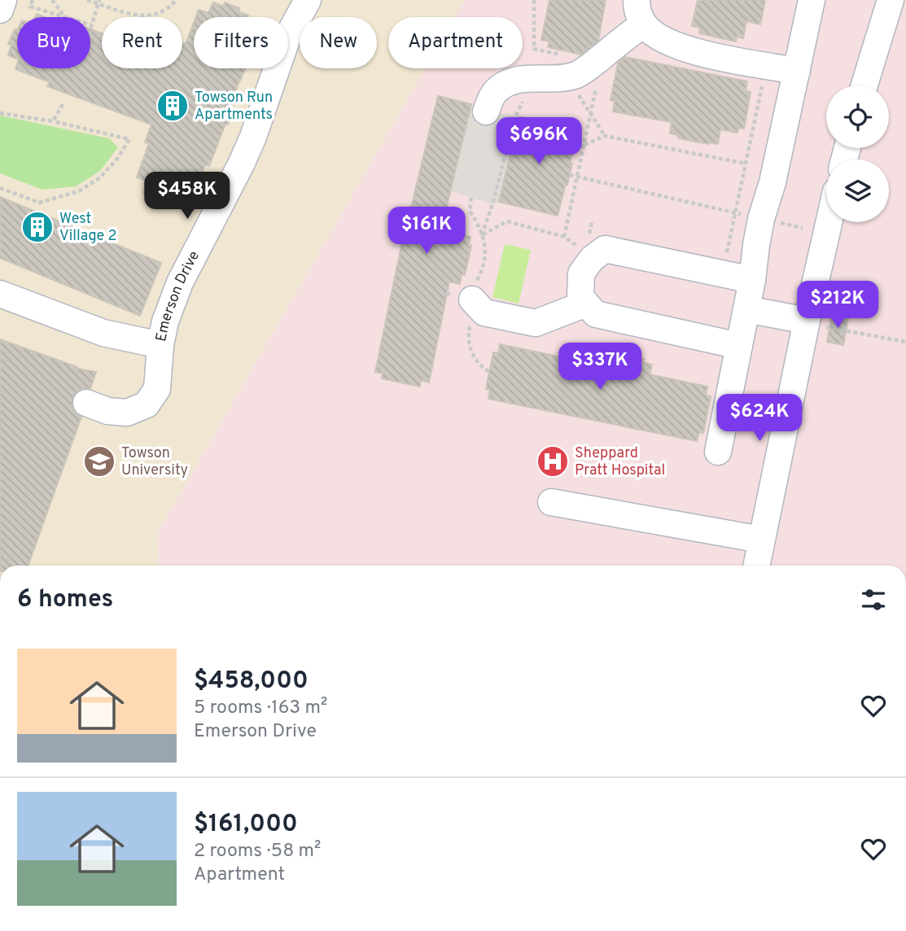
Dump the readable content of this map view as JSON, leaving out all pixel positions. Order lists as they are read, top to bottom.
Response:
{
  "streets": {
    "street": ["Emerson Drive"]
  },
  "places": {
    "building": ["Towson Run Apartments", "West Village 2"],
    "school or university": ["Towson University"],
    "hospital": ["Sheppard Pratt Hospital"]
  },
  "page": {
    "chip": [
      "Buy",
      "Rent",
      "Filters",
      "New",
      "Apartment"
    ],
    "price": [
      "$696K",
      "$458K",
      "$161K",
      "$212K",
      "$337K",
      "$624K"
    ],
    "heading": "6 homes",
    "list": [
      {
        "name": "$458,000",
        "note": "5 rooms · 163 m² · Emerson Drive"
      },
      {
        "name": "$161,000",
        "note": "2 rooms · 58 m² · Apartment"
      }
    ]
  }
}
